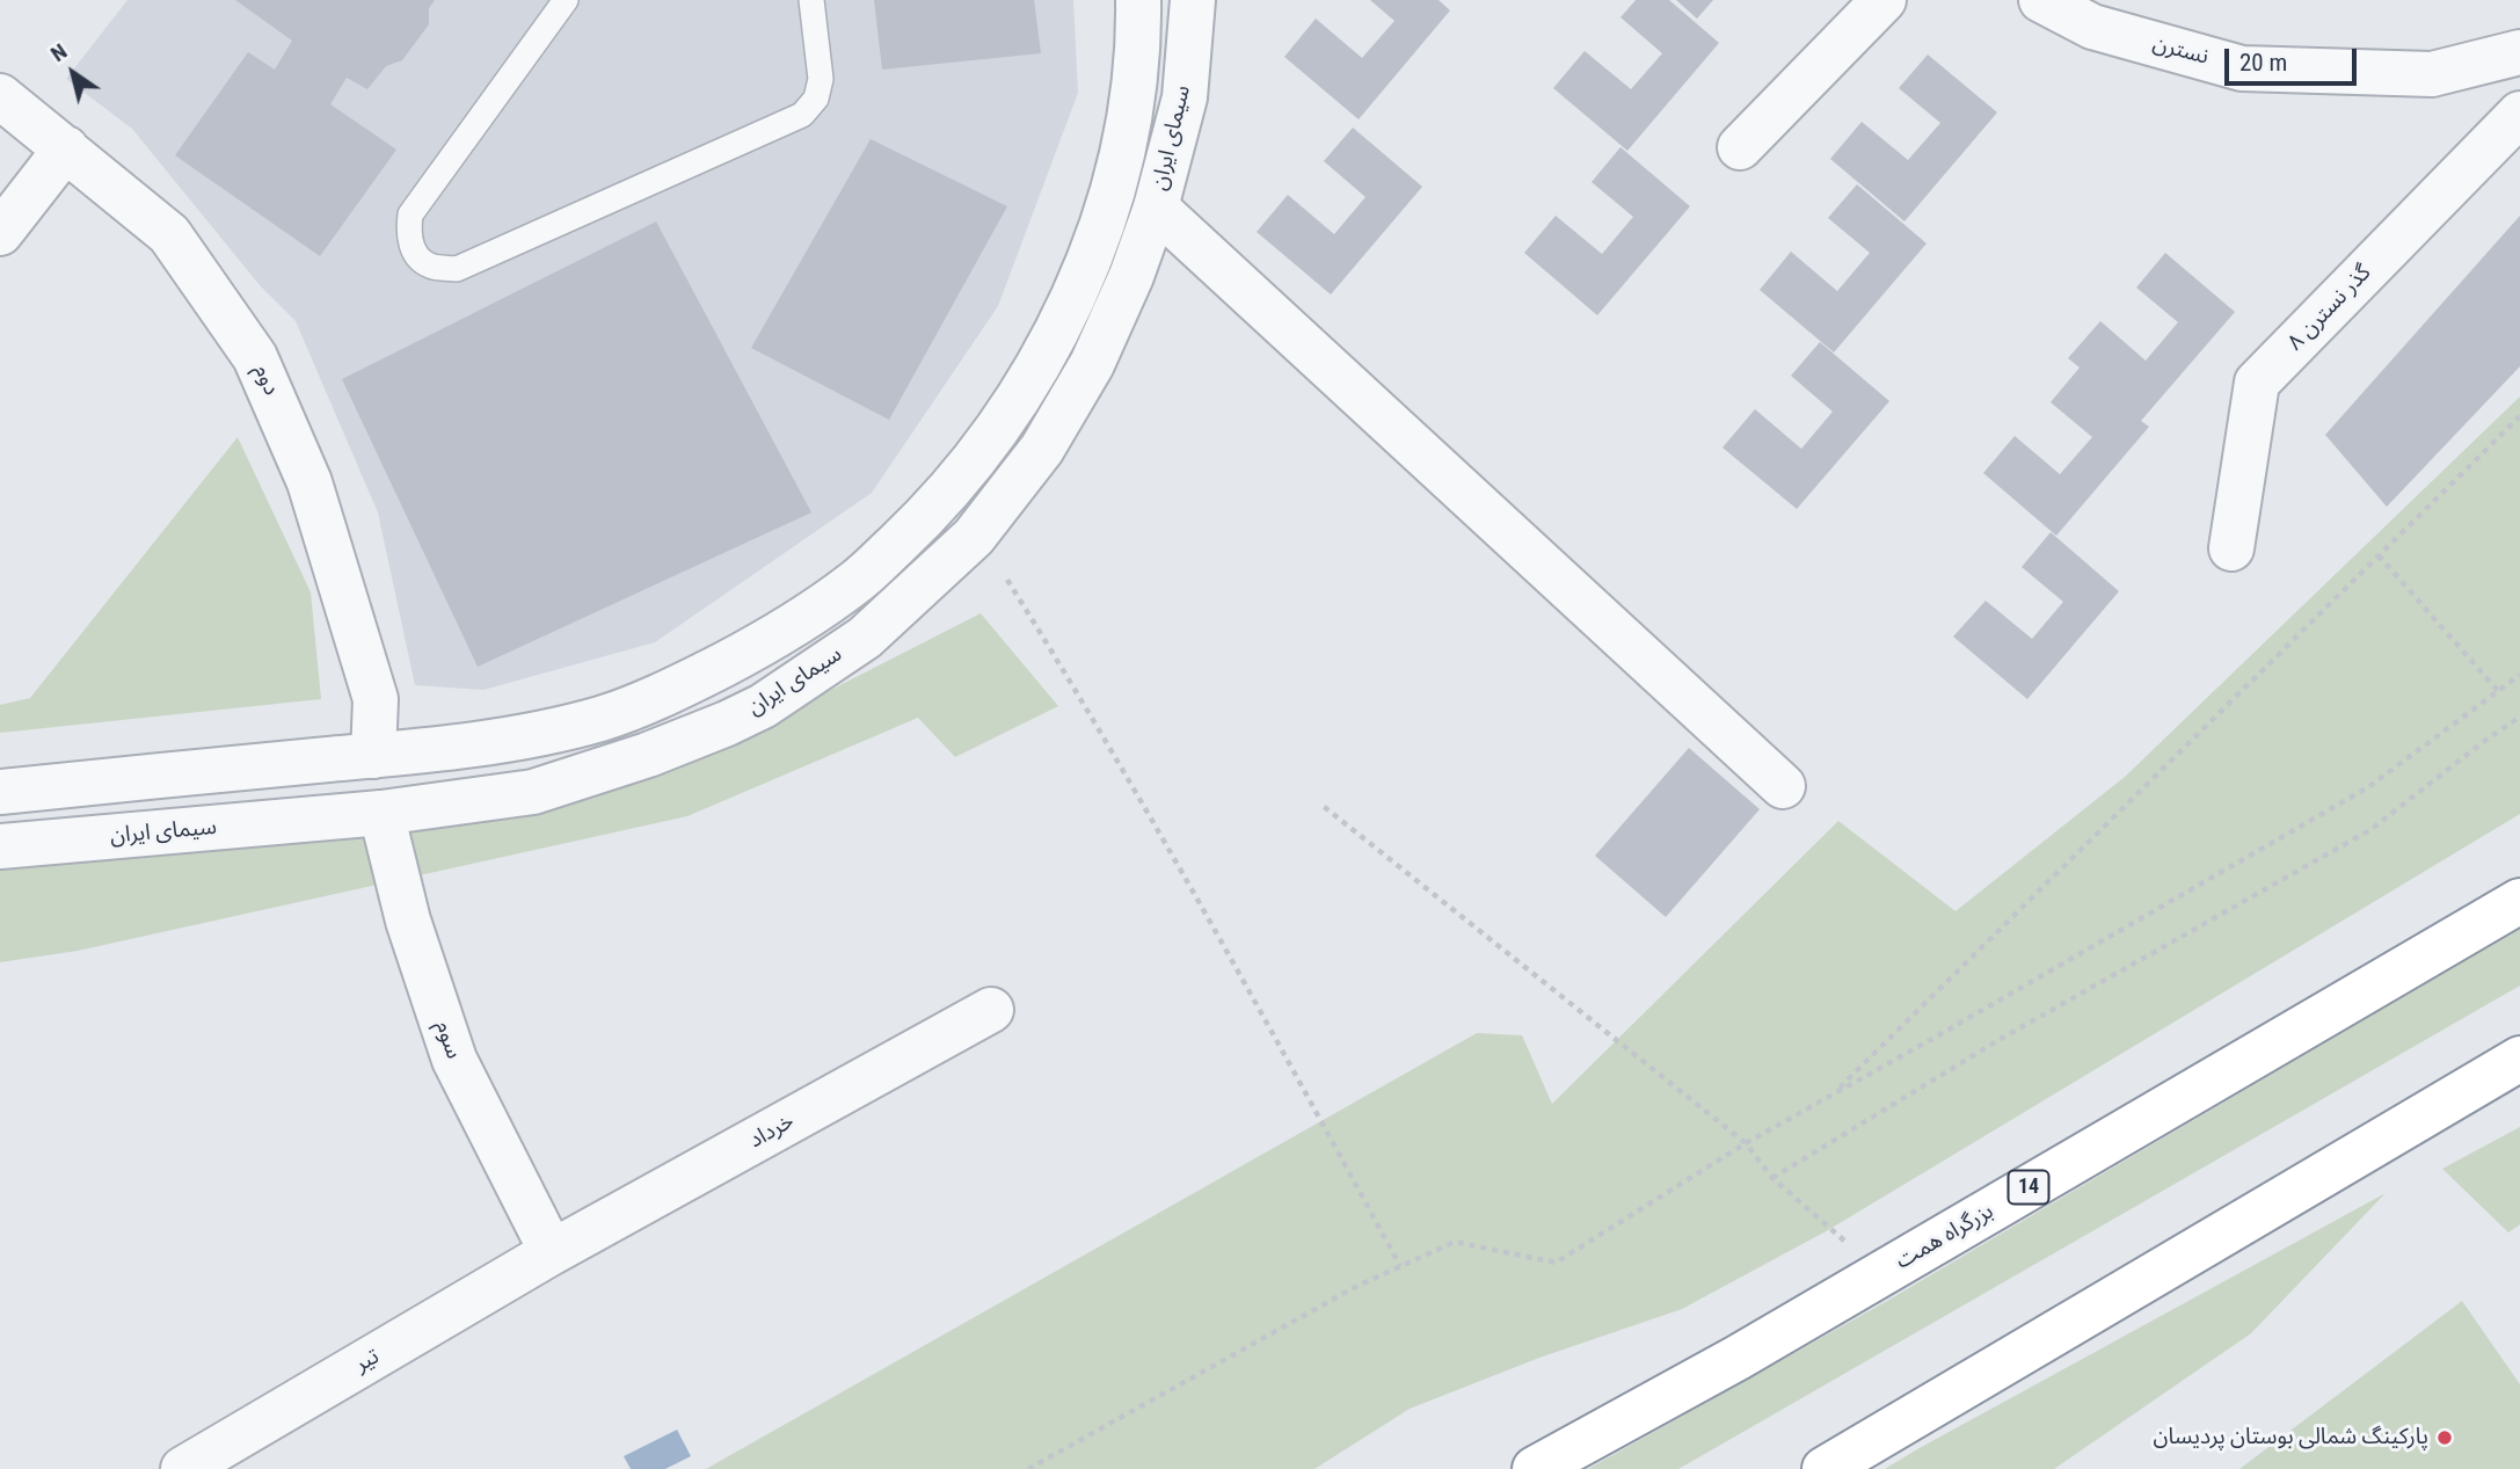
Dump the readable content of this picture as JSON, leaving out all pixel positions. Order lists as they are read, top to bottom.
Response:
{
  "streets": {
    "highway": ["14", "بزرگراه همت"],
    "street": [
      "نسترن",
      "سیمای ایران",
      "گذر نسترن ۸",
      "دوم",
      "سوم",
      "خرداد",
      "تیر"
    ]
  },
  "crossings": [
    ["سیمای ایران", "دوم"],
    ["سیمای ایران", "سوم"],
    ["دوم", "سوم"],
    ["سوم", "خرداد"],
    ["سوم", "تیر"],
    ["خرداد", "تیر"]
  ],
  "places": ["پارکینگ شمالی بوستان پردیسان"],
  "scale_bar": "20 m",
  "north": "top left"
}
